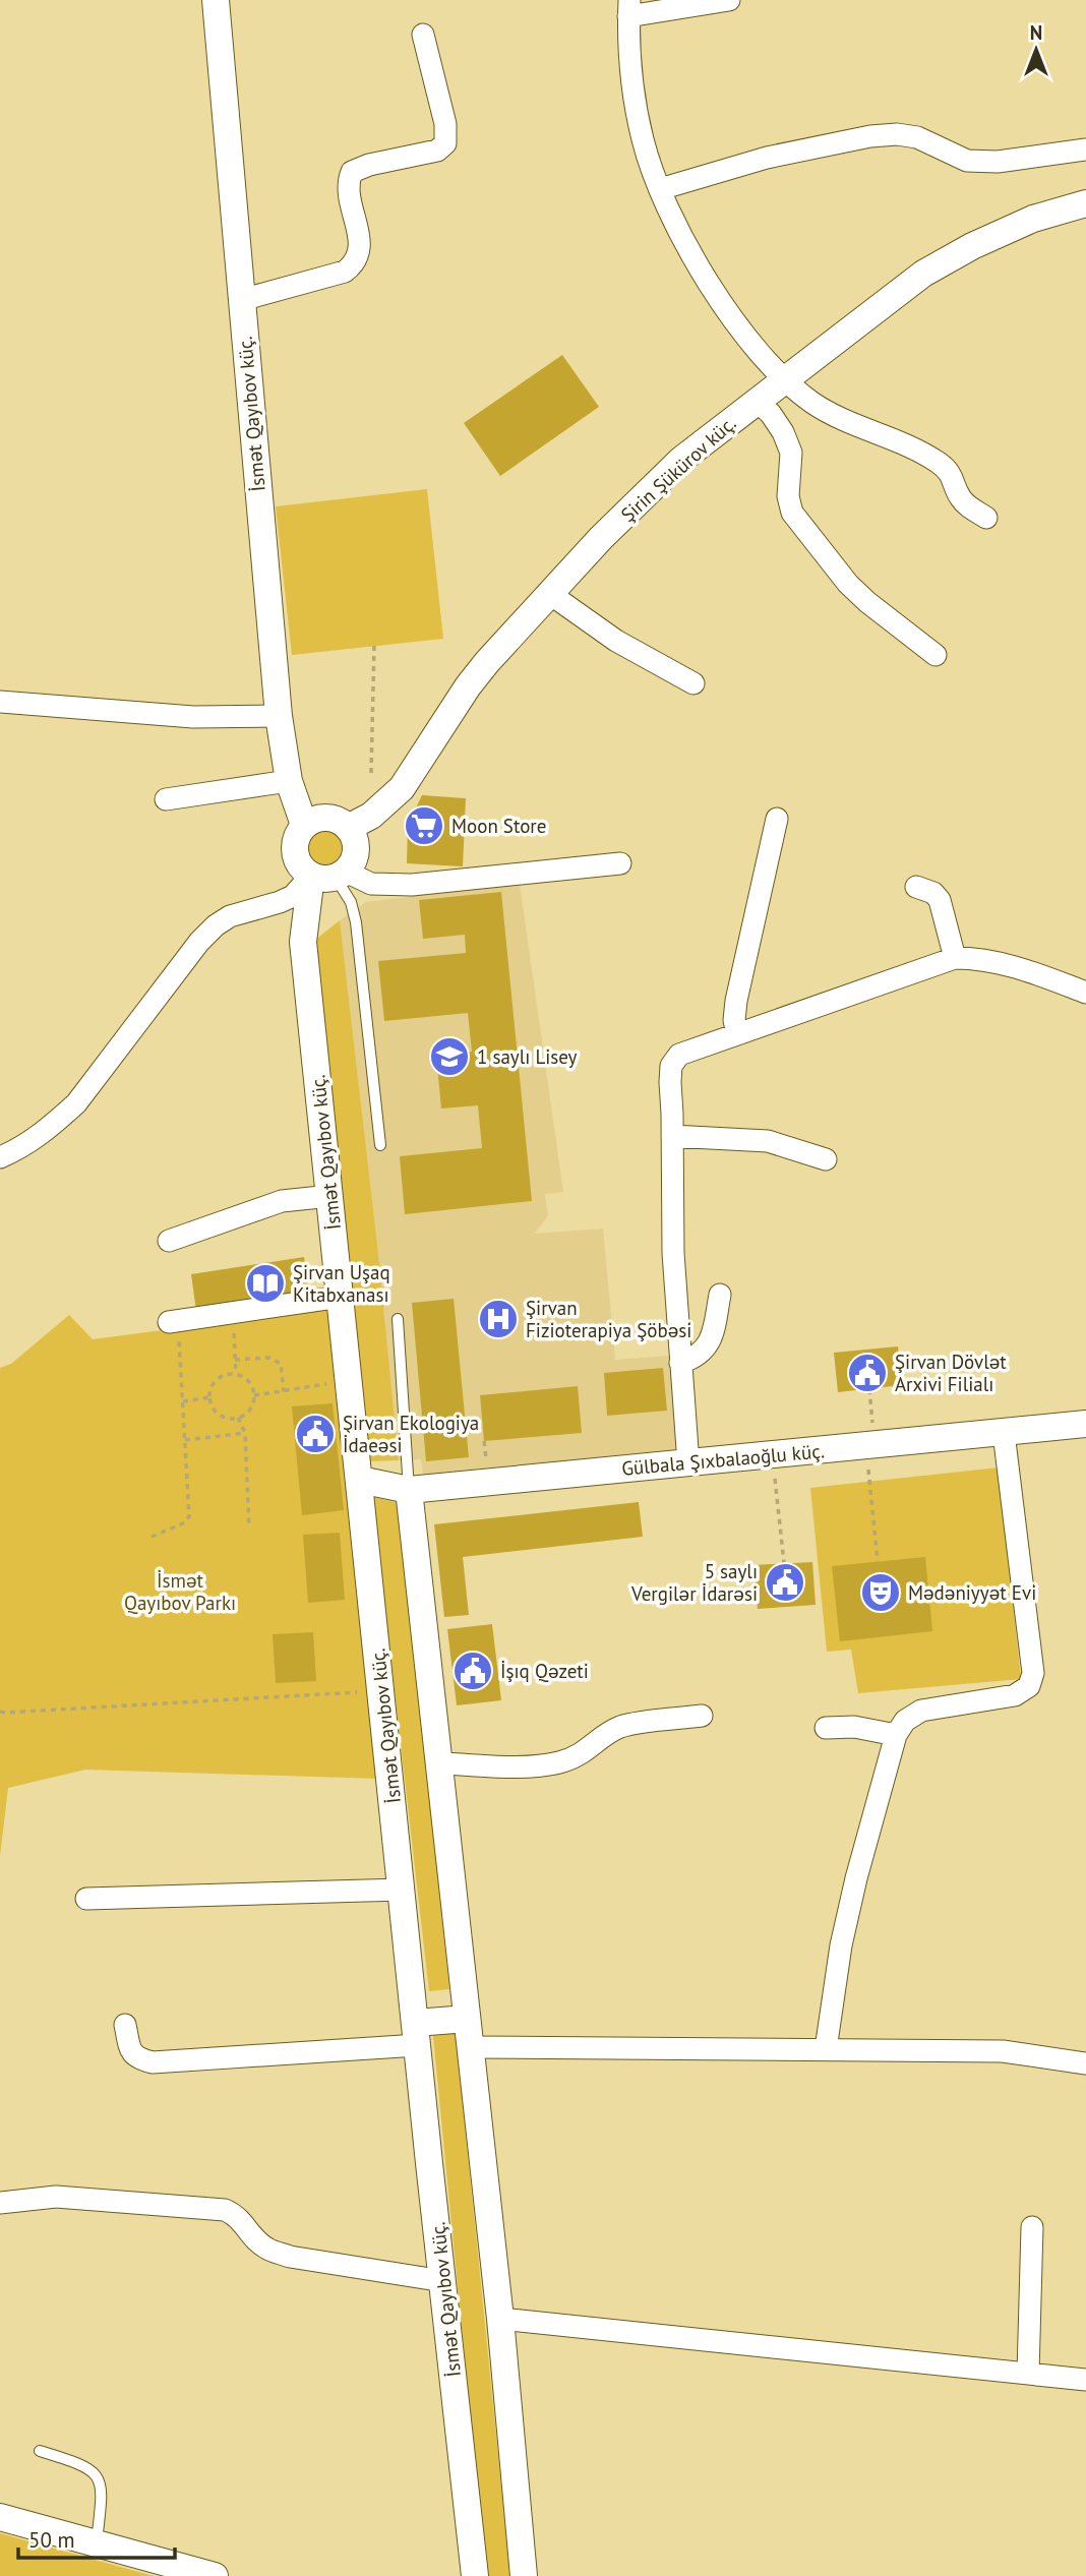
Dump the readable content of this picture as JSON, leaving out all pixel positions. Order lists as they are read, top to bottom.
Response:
{
  "streets": {
    "street": ["İsmət Qayıbov küç.", "Şirin Şükürov küç.", "Gülbala Şıxbalaoğlu küç."]
  },
  "crossings": [
    ["İsmət Qayıbov küç.", "Şirin Şükürov küç."],
    ["İsmət Qayıbov küç.", "Gülbala Şıxbalaoğlu küç."]
  ],
  "parks": ["İsmət Qayıbov Parkı"],
  "places": {
    "supermarket": ["Moon Store"],
    "school or university": ["1 saylı Lisey"],
    "library": ["Şirvan Uşaq Kitabxanası"],
    "hospital": ["Şirvan Fizioterapiya Şöbəsi"],
    "public building": [
      "Şirvan Dövlət Arxivi Filialı",
      "Şirvan Ekologiya İdaeəsi",
      "5 saylı Vergilər İdarəsi",
      "İşıq Qəzeti"
    ],
    "theatre": ["Mədəniyyət Evi"]
  },
  "scale_bar": "50 m",
  "north": "top"
}
